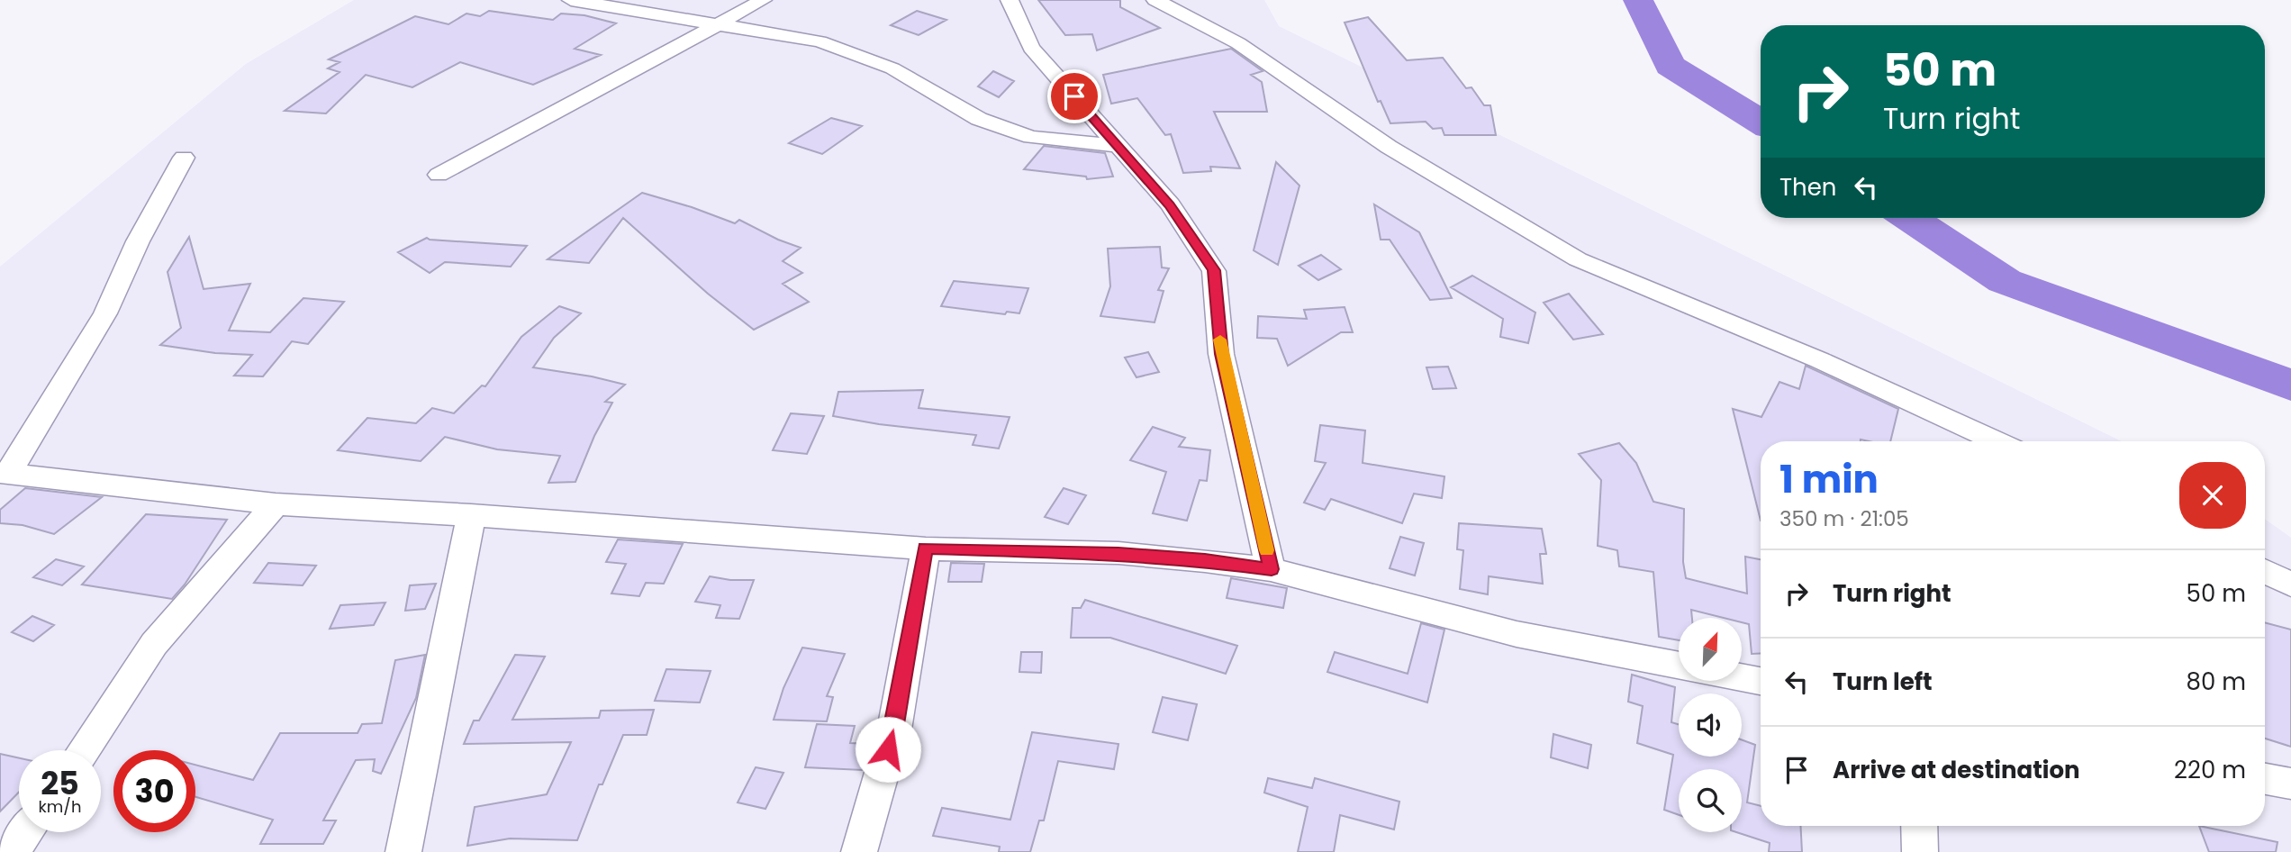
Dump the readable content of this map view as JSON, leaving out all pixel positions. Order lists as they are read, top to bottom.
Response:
{
  "north": "top right",
  "page": {
    "turn": ["50 m", "Turn right"],
    "then": "Then",
    "heading": ["1 min", "350 m · 21:05"],
    "list": [
      {
        "name": "Turn right",
        "value": "50 m"
      },
      {
        "name": "Turn left",
        "value": "80 m"
      },
      {
        "name": "Arrive at destination",
        "value": "220 m"
      }
    ],
    "speed": "25 km/h",
    "limit": "30"
  }
}
